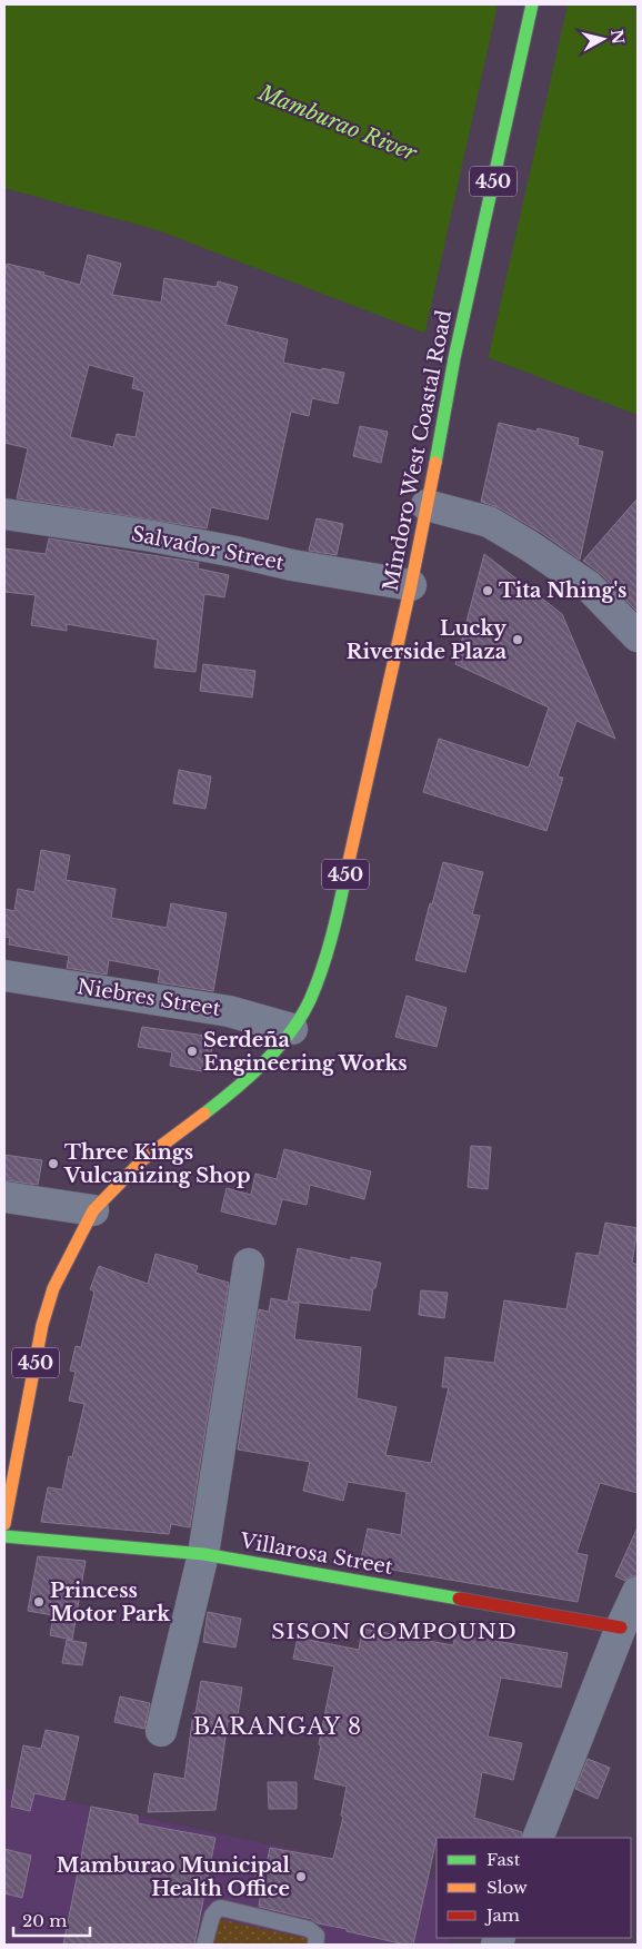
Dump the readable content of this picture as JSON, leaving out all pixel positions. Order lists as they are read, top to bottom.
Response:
{
  "streets": {
    "main road": ["450", "Mindoro West Coastal Road", "Villarosa Street"],
    "street": ["Salvador Street", "Niebres Street"]
  },
  "crossings": [
    ["Mindoro West Coastal Road", "Salvador Street"],
    ["Mindoro West Coastal Road", "Niebres Street"]
  ],
  "districts": ["SISON COMPOUND", "BARANGAY 8"],
  "water": ["Mamburao River"],
  "places": [
    "Tita Nhing's",
    "Lucky Riverside Plaza",
    "Serdeña Engineering Works",
    "Three Kings Vulcanizing Shop",
    "Princess Motor Park",
    "Mamburao Municipal Health Office"
  ],
  "legend": ["Fast", "Slow", "Jam"],
  "scale_bar": "20 m",
  "north": "right"
}
